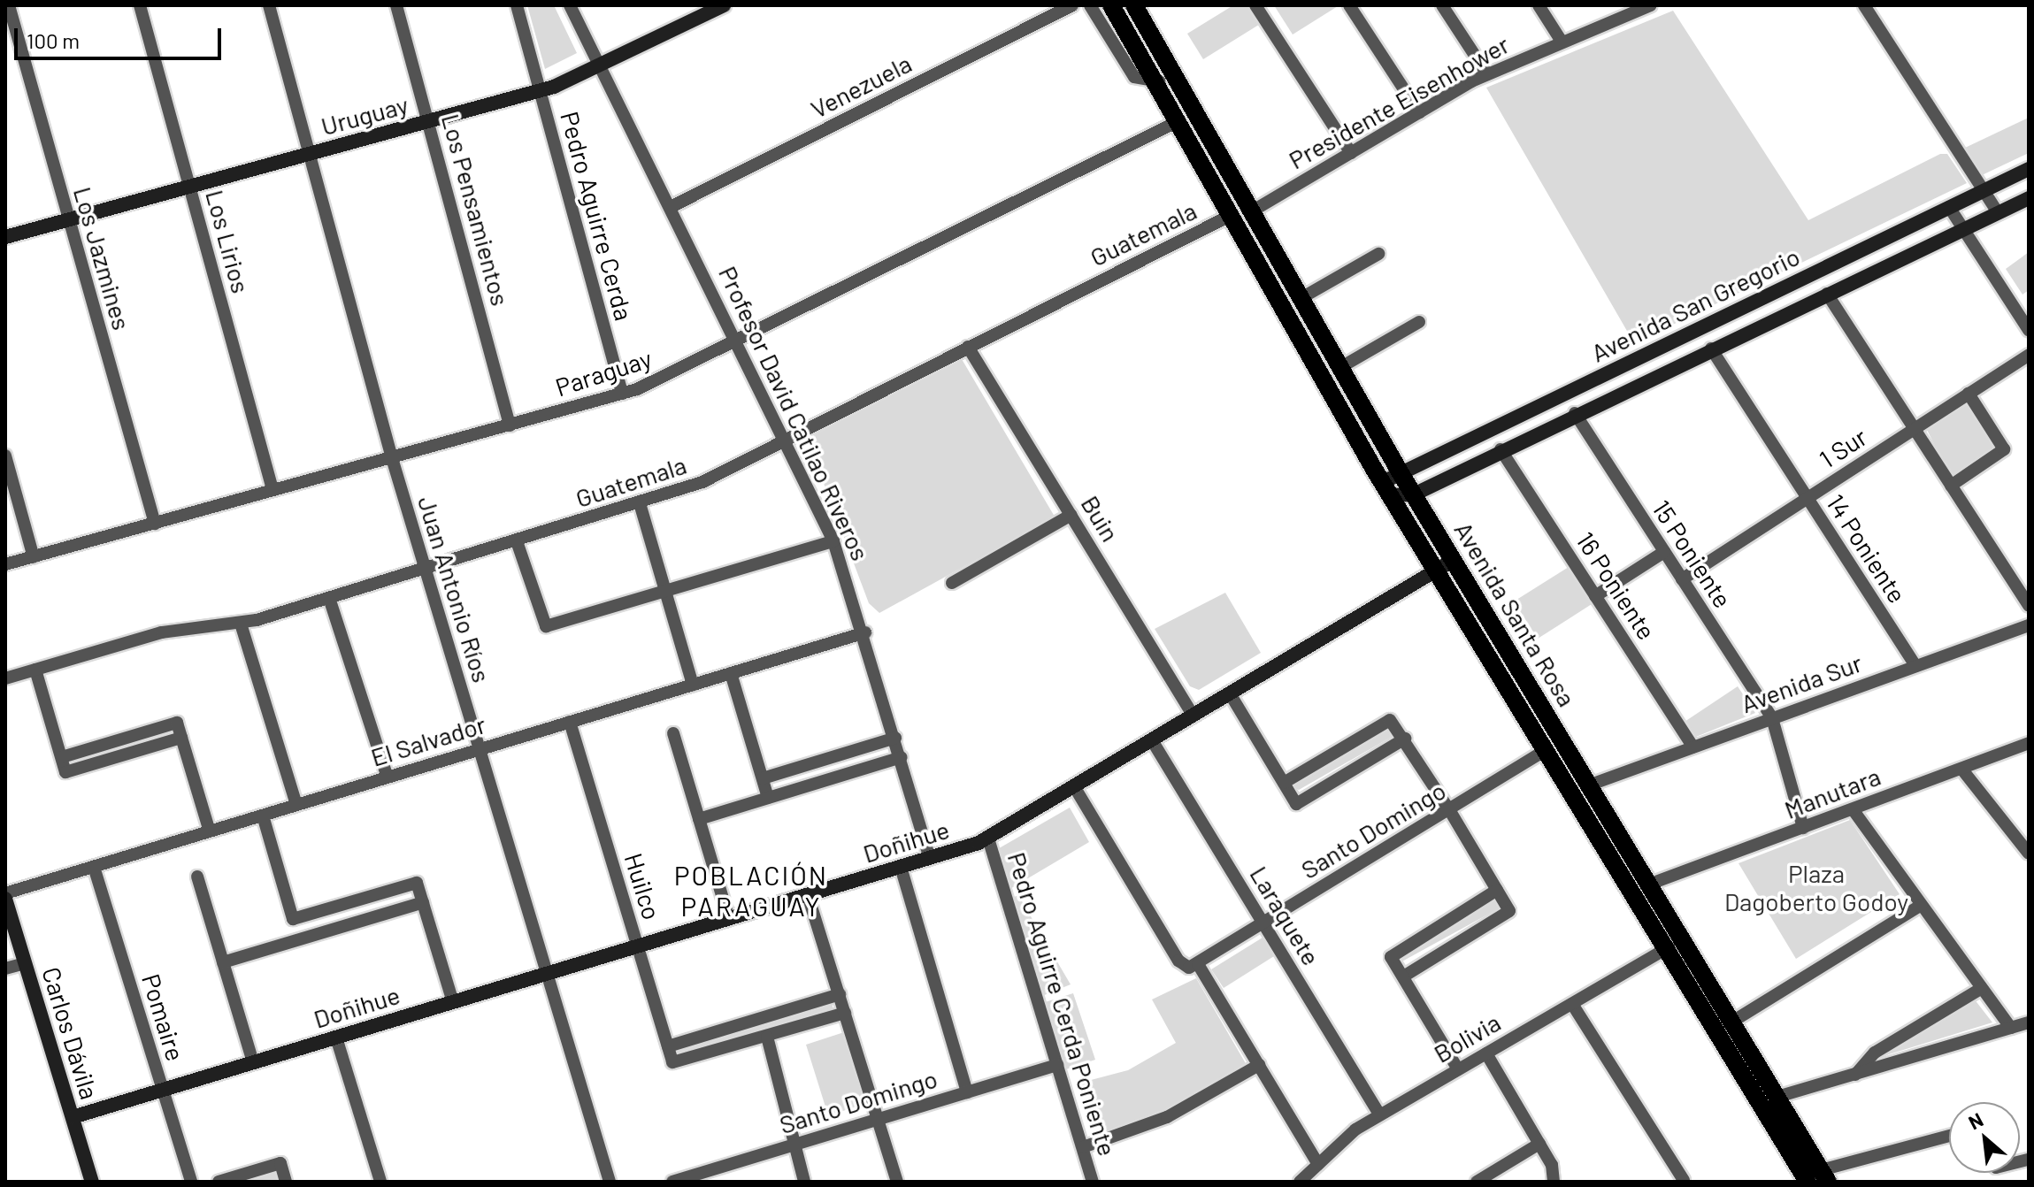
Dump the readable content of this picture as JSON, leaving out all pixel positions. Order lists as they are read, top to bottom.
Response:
{
  "streets": {
    "main road": ["Avenida Santa Rosa"],
    "street": [
      "Venezuela",
      "Presidente Eisenhower",
      "Uruguay",
      "Los Pensamientos",
      "Pedro Aguirre Cerda",
      "Guatemala",
      "Los Lirios",
      "Los Jazmines",
      "Avenida San Gregorio",
      "Paraguay",
      "Profesor David Catilao Riveros",
      "1 Sur",
      "Buin",
      "14 Poniente",
      "15 Poniente",
      "16 Poniente",
      "Juan Antonio Ríos",
      "Avenida Sur",
      "El Salvador",
      "Manutara",
      "Santo Domingo",
      "Doñihue",
      "Huilco",
      "Laraquete",
      "Pedro Aguirre Cerda Poniente",
      "Pomaire",
      "Carlos Dávila",
      "Bolivia"
    ]
  },
  "crossings": [
    ["Venezuela", "Profesor David Catilao Riveros"],
    ["Presidente Eisenhower", "Avenida Santa Rosa"],
    ["Uruguay", "Los Pensamientos"],
    ["Uruguay", "Pedro Aguirre Cerda"],
    ["Uruguay", "Los Lirios"],
    ["Uruguay", "Los Jazmines"],
    ["Uruguay", "Profesor David Catilao Riveros"],
    ["Uruguay", "Juan Antonio Ríos"],
    ["Los Pensamientos", "Paraguay"],
    ["Pedro Aguirre Cerda", "Paraguay"],
    ["Guatemala", "Profesor David Catilao Riveros"],
    ["Guatemala", "Buin"],
    ["Guatemala", "Juan Antonio Ríos"],
    ["Guatemala", "Avenida Santa Rosa"],
    ["Los Lirios", "Paraguay"],
    ["Los Jazmines", "Paraguay"],
    ["Avenida San Gregorio", "14 Poniente"],
    ["Avenida San Gregorio", "15 Poniente"],
    ["Avenida San Gregorio", "16 Poniente"],
    ["Avenida San Gregorio", "Avenida Santa Rosa"],
    ["Paraguay", "Profesor David Catilao Riveros"],
    ["Paraguay", "Juan Antonio Ríos"],
    ["Paraguay", "Avenida Santa Rosa"],
    ["Profesor David Catilao Riveros", "El Salvador"],
    ["Profesor David Catilao Riveros", "Doñihue"],
    ["1 Sur", "14 Poniente"],
    ["1 Sur", "15 Poniente"],
    ["Buin", "Doñihue"],
    ["14 Poniente", "Avenida Sur"],
    ["15 Poniente", "Avenida Sur"],
    ["15 Poniente", "Manutara"],
    ["16 Poniente", "Avenida Sur"],
    ["Juan Antonio Ríos", "El Salvador"],
    ["Juan Antonio Ríos", "Doñihue"],
    ["Avenida Santa Rosa", "Avenida Sur"],
    ["Avenida Santa Rosa", "Manutara"],
    ["Avenida Santa Rosa", "Santo Domingo"],
    ["Avenida Santa Rosa", "Doñihue"],
    ["Avenida Santa Rosa", "Bolivia"],
    ["El Salvador", "Huilco"],
    ["El Salvador", "Pomaire"],
    ["Santo Domingo", "Laraquete"],
    ["Santo Domingo", "Pedro Aguirre Cerda Poniente"],
    ["Doñihue", "Huilco"],
    ["Doñihue", "Laraquete"],
    ["Doñihue", "Pedro Aguirre Cerda Poniente"],
    ["Doñihue", "Pomaire"],
    ["Doñihue", "Carlos Dávila"],
    ["Laraquete", "Bolivia"]
  ],
  "districts": ["POBLACIÓN PARAGUAY"],
  "parks": ["Plaza Dagoberto Godoy"],
  "scale_bar": "100 m",
  "north": "top left"
}
